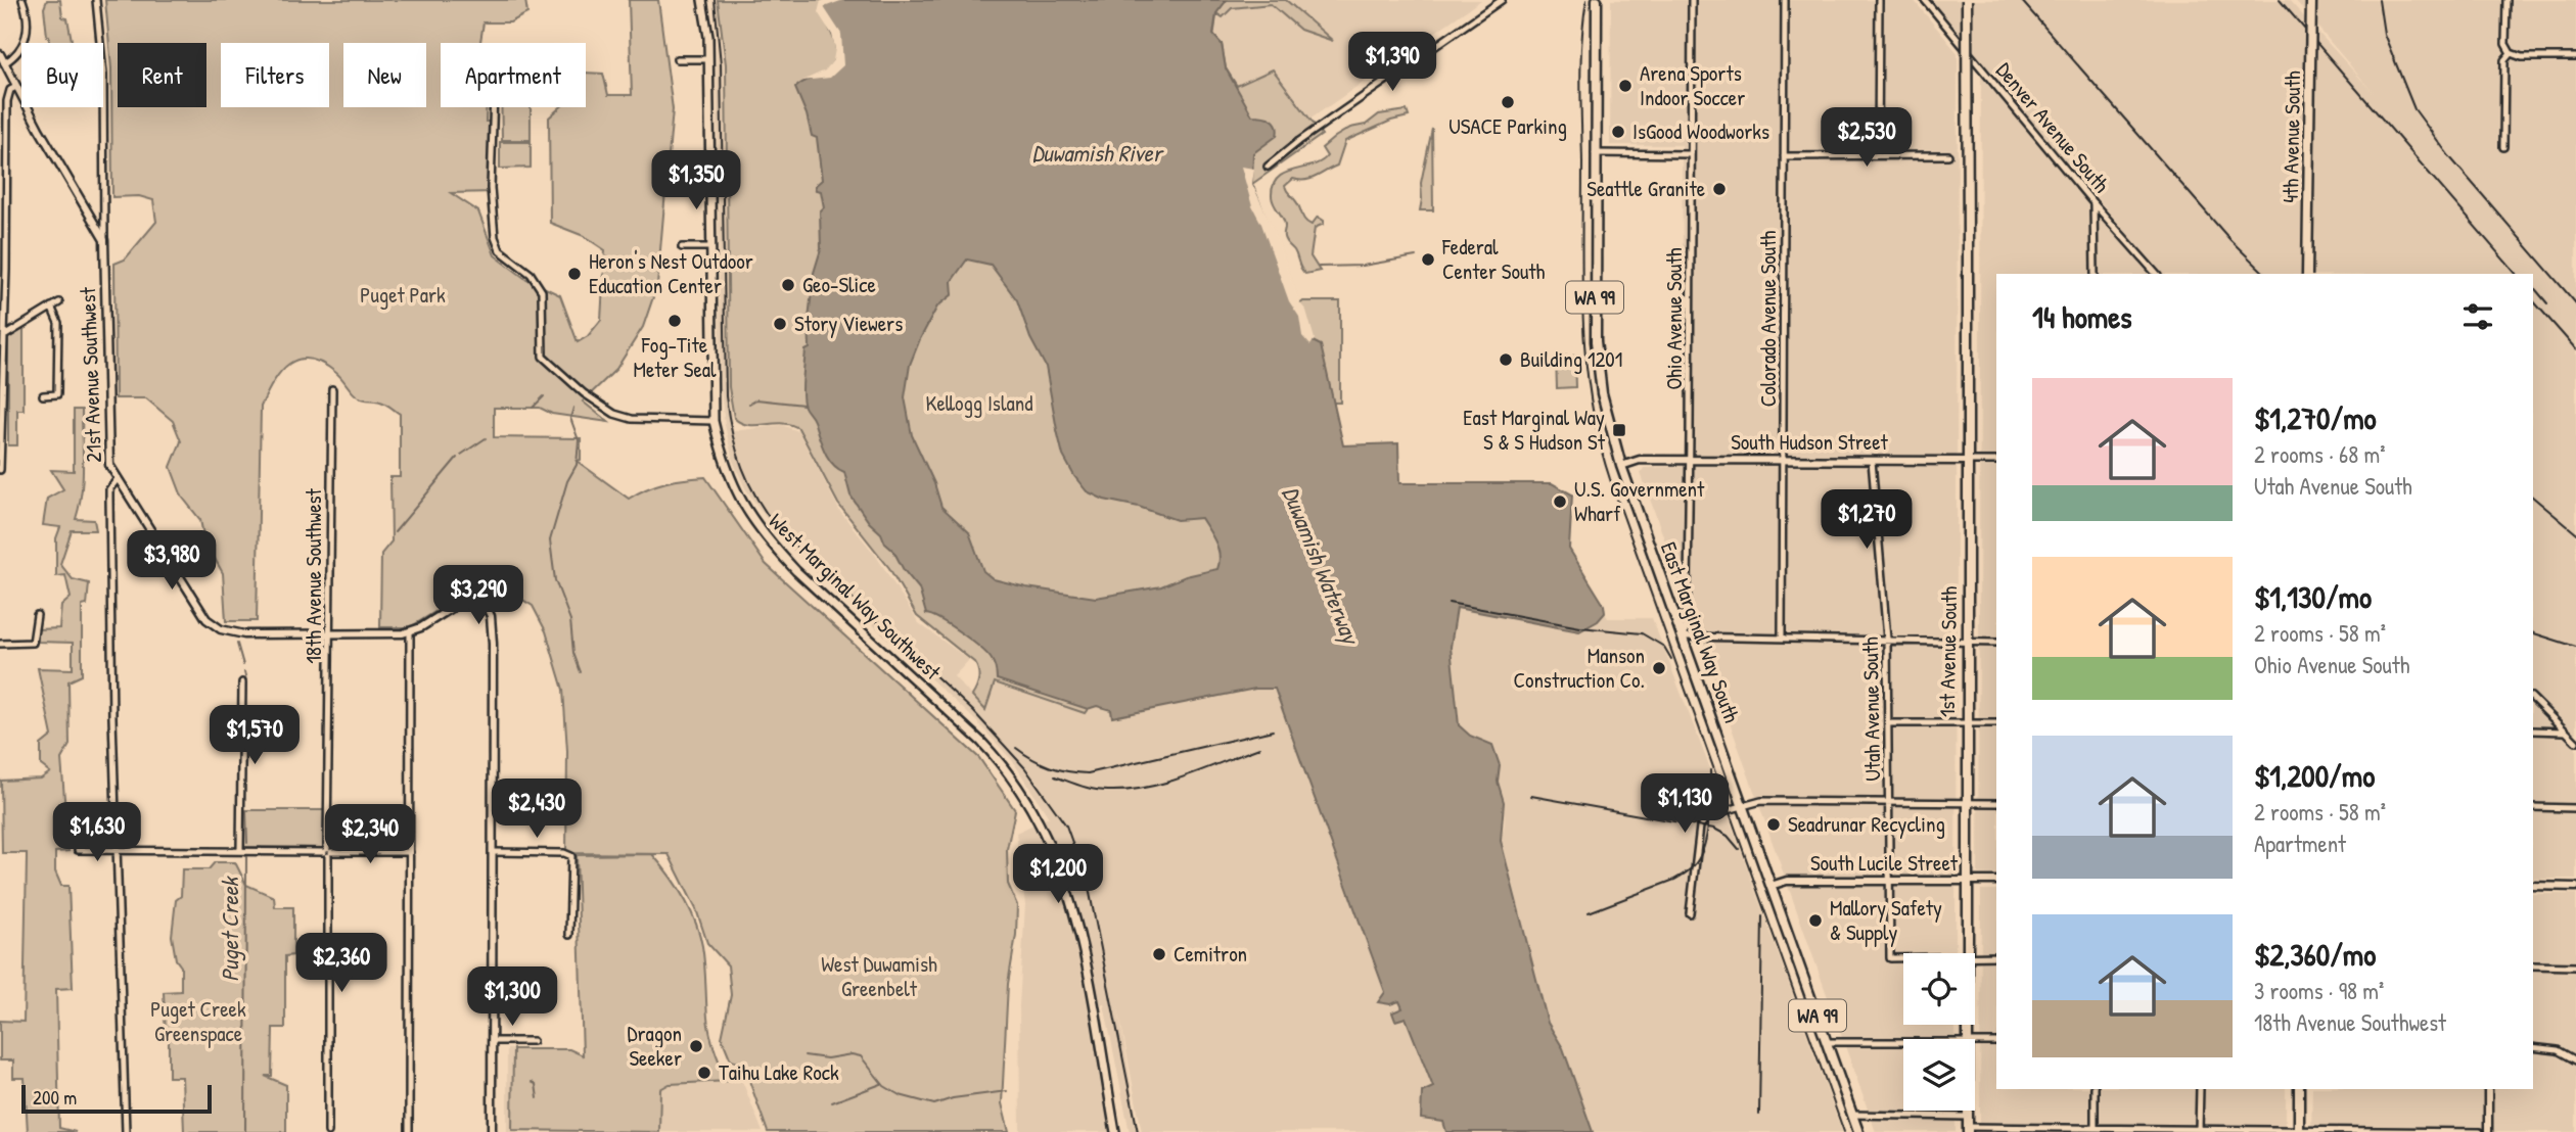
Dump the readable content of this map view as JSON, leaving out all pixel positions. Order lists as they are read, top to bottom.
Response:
{
  "streets": {
    "main road": [
      "4th Avenue South",
      "WA 99",
      "West Marginal Way Southwest",
      "East Marginal Way South",
      "1st Avenue South"
    ],
    "street": [
      "Denver Avenue South",
      "Ohio Avenue South",
      "Colorado Avenue South",
      "21st Avenue Southwest",
      "South Hudson Street",
      "18th Avenue Southwest",
      "Utah Avenue South",
      "South Lucile Street"
    ]
  },
  "crossings": [
    ["Ohio Avenue South", "South Hudson Street"],
    ["Ohio Avenue South", "East Marginal Way South"],
    ["Colorado Avenue South", "South Hudson Street"],
    ["South Hudson Street", "East Marginal Way South"],
    ["South Hudson Street", "1st Avenue South"],
    ["South Hudson Street", "Utah Avenue South"],
    ["East Marginal Way South", "South Lucile Street"],
    ["1st Avenue South", "South Lucile Street"],
    ["Utah Avenue South", "South Lucile Street"]
  ],
  "water": ["Duwamish River", "Duwamish Waterway", "Puget Creek"],
  "parks": [
    "Puget Park",
    "Kellogg Island",
    "West Duwamish Greenbelt",
    "Puget Creek Greenspace"
  ],
  "places": {
    "other": [
      "Arena Sports Indoor Soccer",
      "USACE Parking",
      "IsGood Woodworks",
      "Seattle Granite",
      "Federal Center South",
      "Heron's Nest Outdoor Education Center",
      "Geo-Slice",
      "Fog-Tite Meter Seal",
      "Story Viewers",
      "Building 1201",
      "U.S. Government Wharf",
      "Manson Construction Co.",
      "Seadrunar Recycling",
      "Mallory Safety & Supply",
      "Cemitron",
      "Dragon Seeker",
      "Taihu Lake Rock"
    ],
    "transit": ["East Marginal Way S & S Hudson St"]
  },
  "scale_bar": "200 m",
  "page": {
    "price": [
      "$1,390",
      "$2,530",
      "$1,350",
      "$1,270",
      "$3,980",
      "$3,290",
      "$1,570",
      "$1,130",
      "$2,430",
      "$1,630",
      "$2,340",
      "$1,200",
      "$2,360",
      "$1,300"
    ],
    "chip": [
      "Buy",
      "Rent",
      "Filters",
      "New",
      "Apartment"
    ],
    "heading": "14 homes",
    "list": [
      {
        "name": "$1,270/mo",
        "note": "2 rooms · 68 m² · Utah Avenue South"
      },
      {
        "name": "$1,130/mo",
        "note": "2 rooms · 58 m² · Ohio Avenue South"
      },
      {
        "name": "$1,200/mo",
        "note": "2 rooms · 58 m² · Apartment"
      },
      {
        "name": "$2,360/mo",
        "note": "3 rooms · 98 m² · 18th Avenue Southwest"
      }
    ],
    "scale": "200 m"
  }
}
